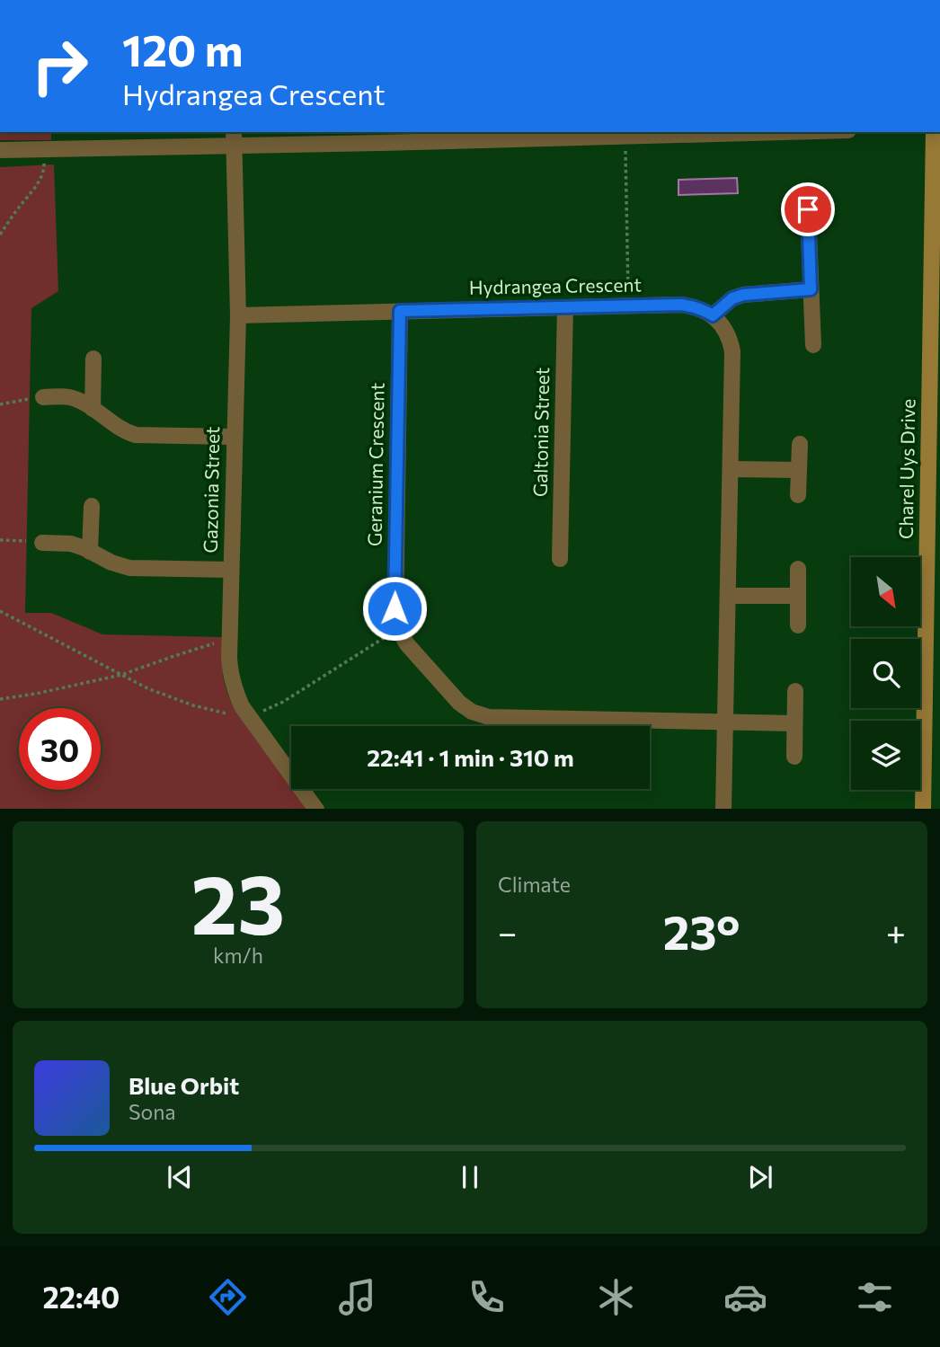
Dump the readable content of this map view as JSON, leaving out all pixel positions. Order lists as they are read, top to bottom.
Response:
{
  "streets": {
    "main road": ["Charel Uys Drive"],
    "street": [
      "Hydrangea Crescent",
      "Galtonia Street",
      "Geranium Crescent",
      "Gazonia Street"
    ]
  },
  "crossings": [
    ["Hydrangea Crescent", "Galtonia Street"],
    ["Hydrangea Crescent", "Geranium Crescent"],
    ["Hydrangea Crescent", "Gazonia Street"]
  ],
  "north": "bottom right",
  "page": {
    "turn": ["120 m", "Hydrangea Crescent"],
    "limit": "30",
    "trip": "22:41 · 1 min · 310 m",
    "tile": [
      ["23", "km/h"],
      "Climate"
    ],
    "heat": ["−", "23°", "+"],
    "song": ["Blue Orbit", "Sona"],
    "tabs": "22:40"
  }
}
